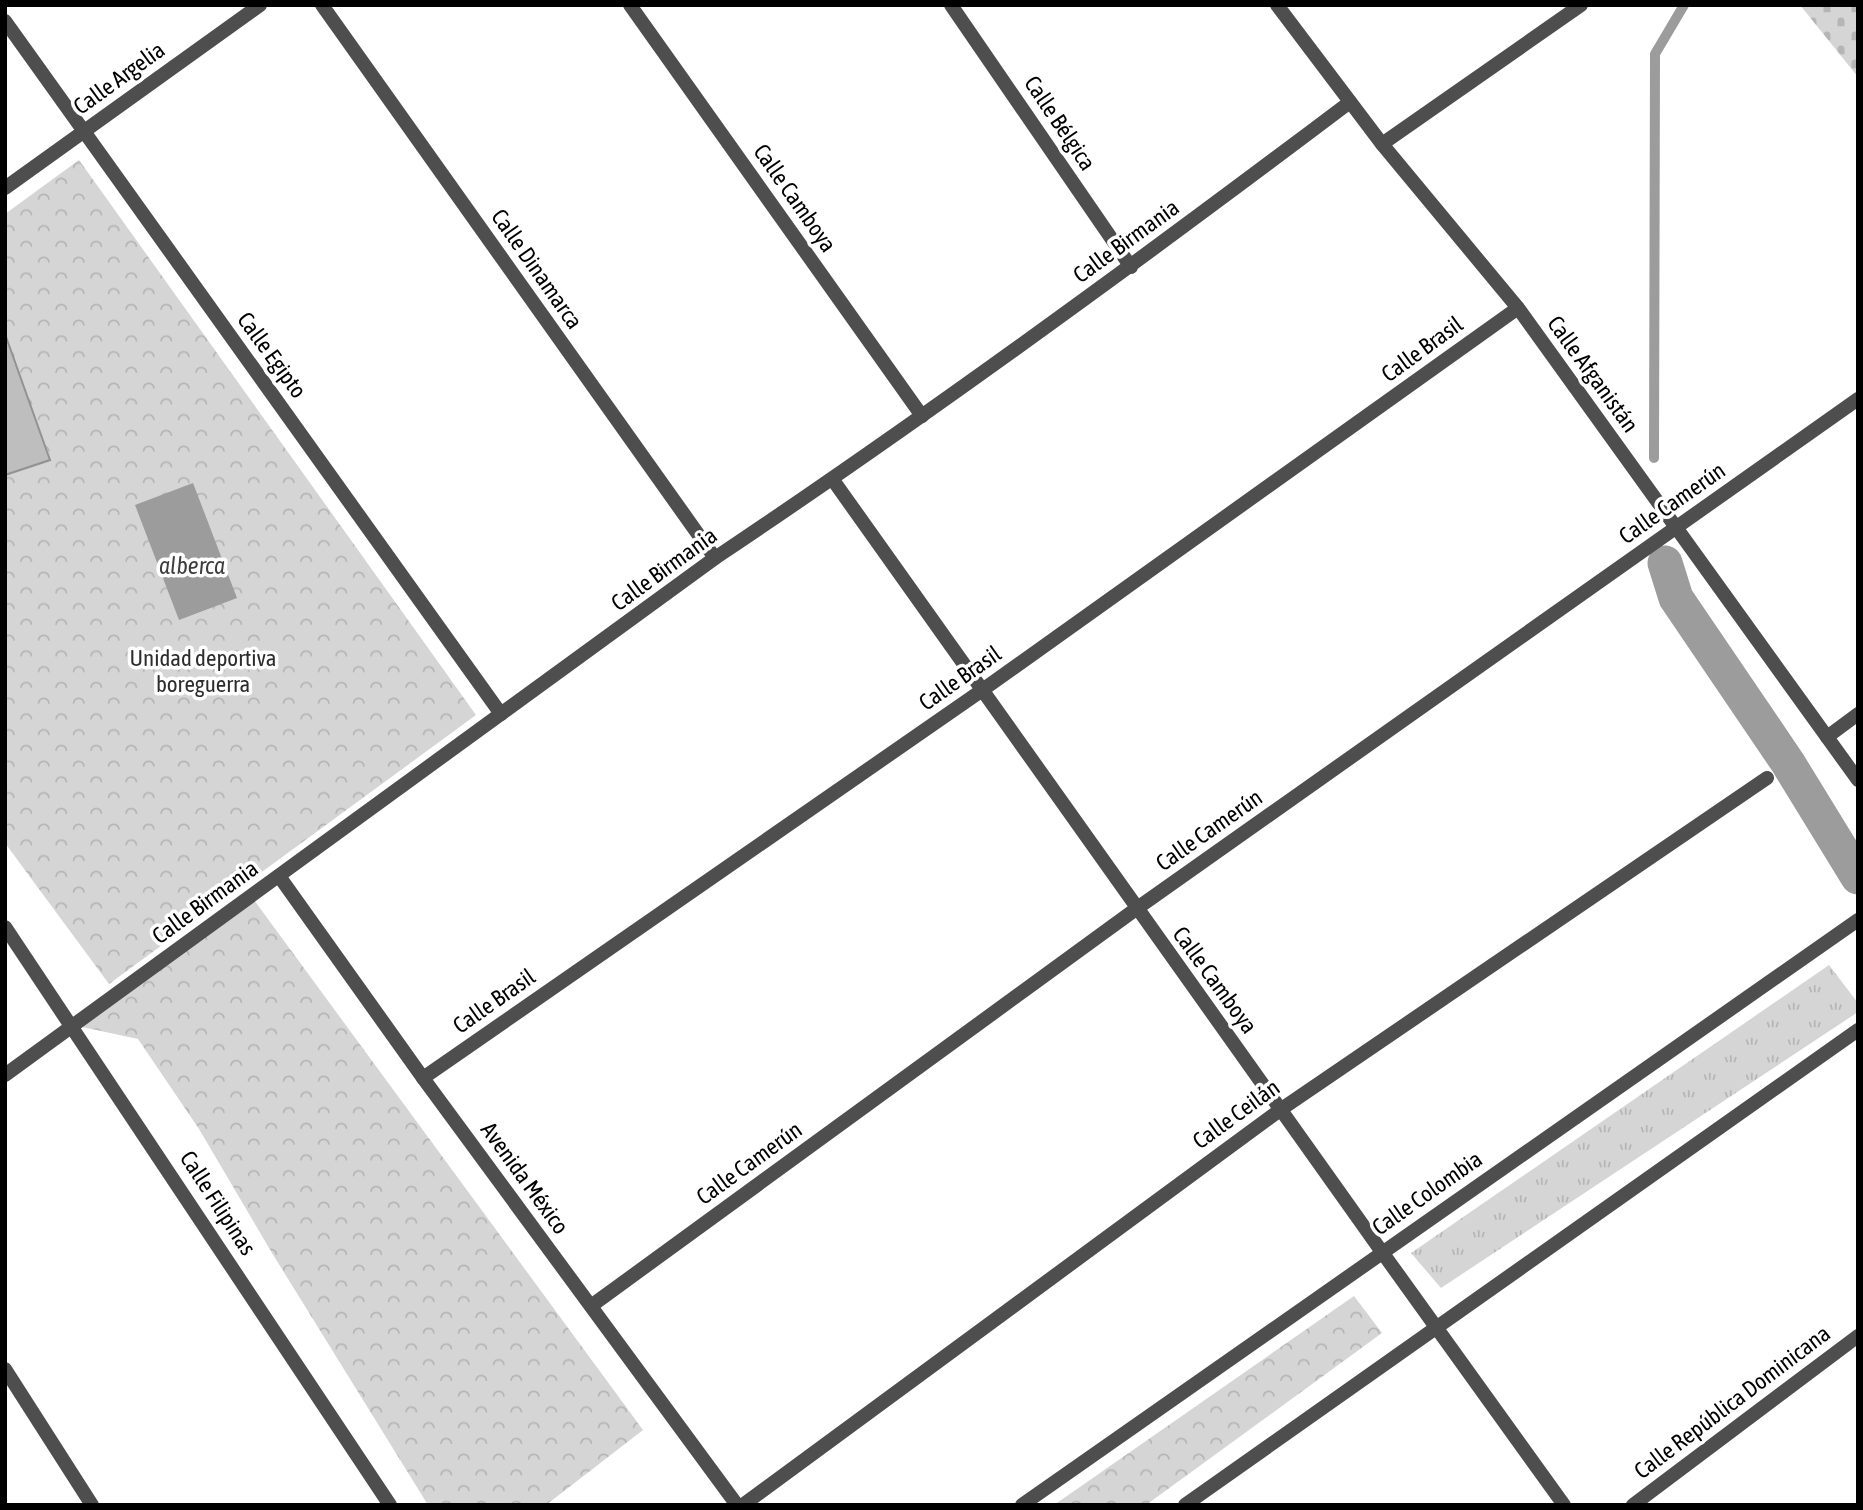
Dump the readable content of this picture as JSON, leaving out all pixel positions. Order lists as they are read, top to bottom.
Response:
{
  "streets": {
    "street": [
      "Calle Argelia",
      "Calle Bélgica",
      "Calle Camboya",
      "Calle Birmania",
      "Calle Dinamarca",
      "Calle Brasil",
      "Calle Egipto",
      "Calle Afganistán",
      "Calle Camerún",
      "Calle Ceilán",
      "Avenida México",
      "Calle Colombia",
      "Calle Filipinas",
      "Calle República Dominicana"
    ]
  },
  "crossings": [
    ["Calle Argelia", "Calle Egipto"],
    ["Calle Bélgica", "Calle Birmania"],
    ["Calle Camboya", "Calle Birmania"],
    ["Calle Camboya", "Calle Brasil"],
    ["Calle Camboya", "Calle Camerún"],
    ["Calle Camboya", "Calle Ceilán"],
    ["Calle Camboya", "Calle Colombia"],
    ["Calle Birmania", "Calle Dinamarca"],
    ["Calle Birmania", "Calle Egipto"],
    ["Calle Birmania", "Calle Afganistán"],
    ["Calle Birmania", "Avenida México"],
    ["Calle Birmania", "Calle Filipinas"],
    ["Calle Brasil", "Calle Afganistán"],
    ["Calle Brasil", "Avenida México"],
    ["Calle Afganistán", "Calle Camerún"],
    ["Calle Camerún", "Avenida México"]
  ],
  "water": ["alberca"],
  "parks": ["Unidad deportiva boreguerra"]
}
